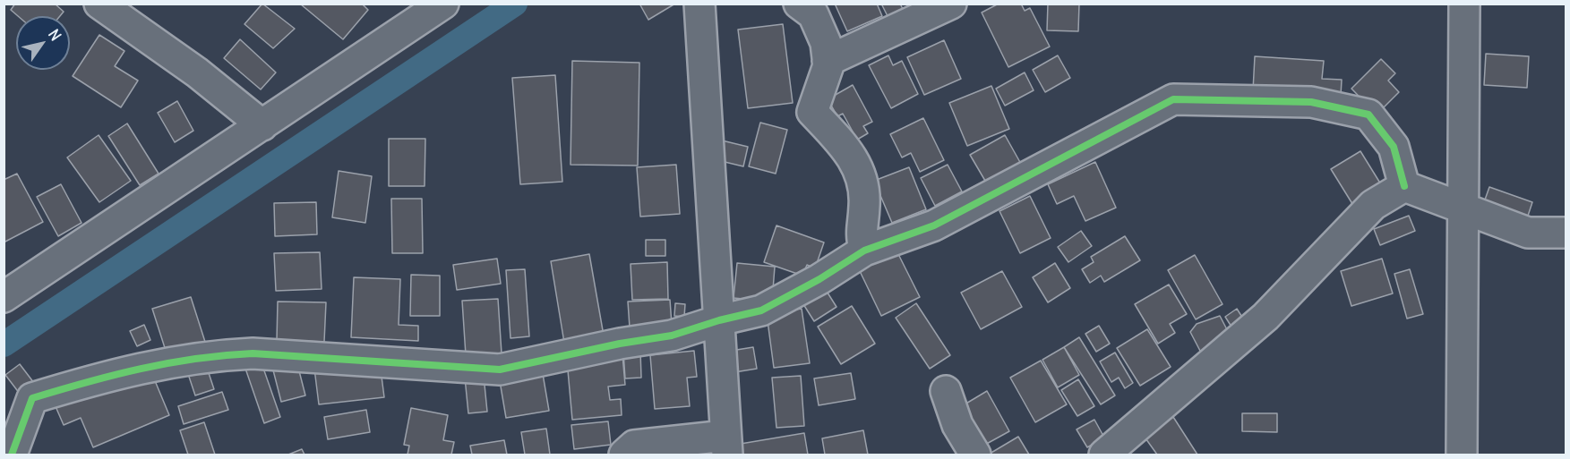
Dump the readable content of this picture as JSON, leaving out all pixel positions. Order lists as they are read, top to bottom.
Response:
{
  "north": "top right"
}
